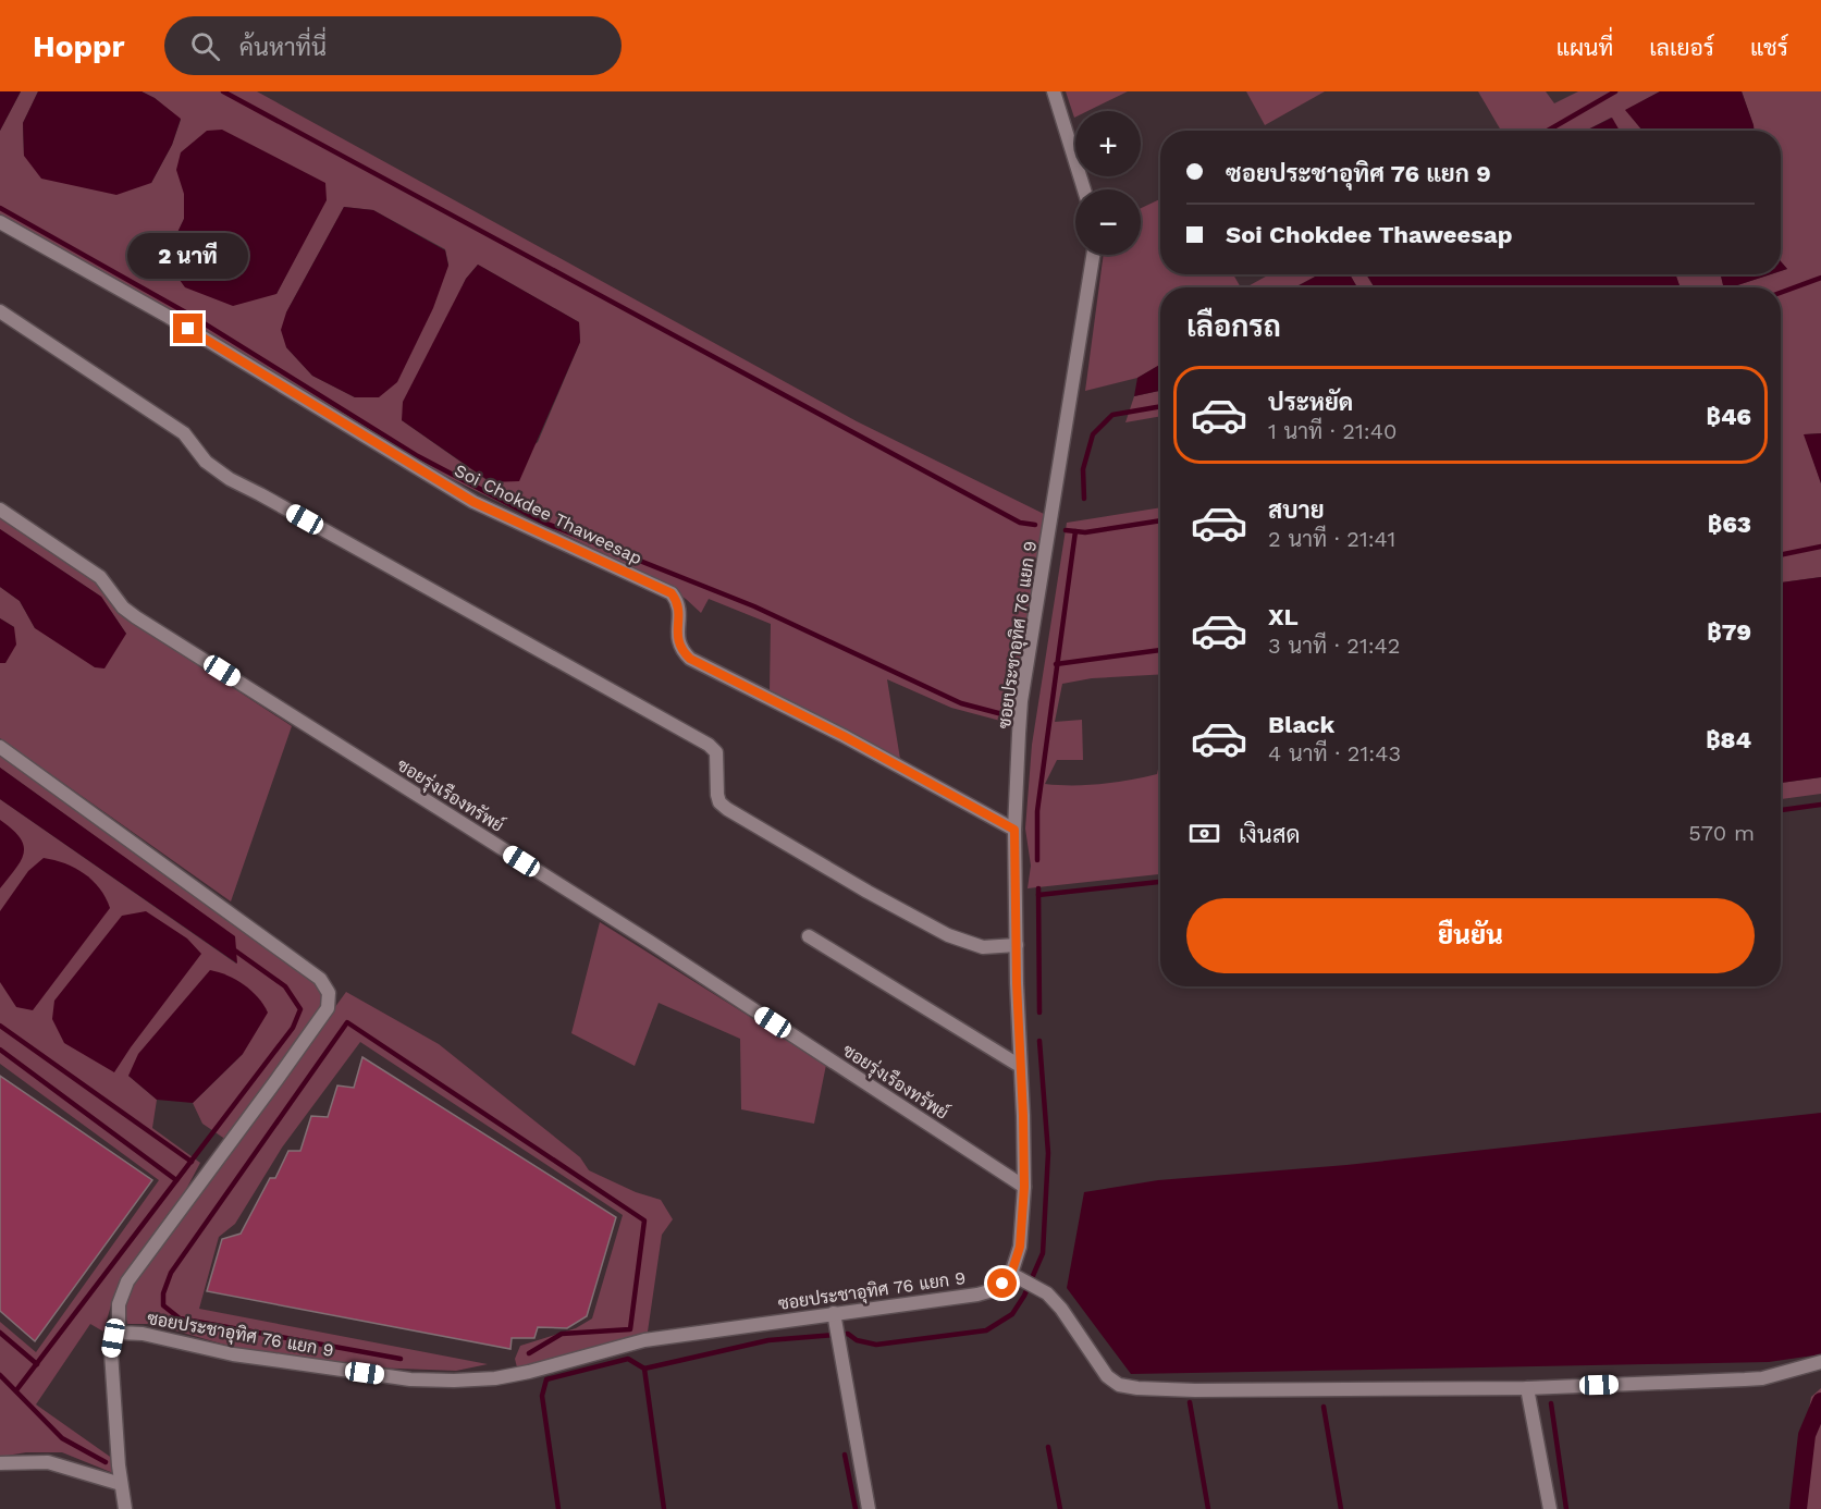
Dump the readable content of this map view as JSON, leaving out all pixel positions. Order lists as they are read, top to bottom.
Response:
{
  "streets": {
    "street": ["Soi Chokdee Thaweesap", "ซอยประชาอุทิศ 76 แยก 9", "ซอยรุ่งเรืองทรัพย์"]
  },
  "crossings": [
    ["Soi Chokdee Thaweesap", "ซอยประชาอุทิศ 76 แยก 9"],
    ["ซอยประชาอุทิศ 76 แยก 9", "ซอยรุ่งเรืองทรัพย์"]
  ],
  "page": {
    "header": "Hoppr",
    "search": "ค้นหาที่นี่",
    "nav": ["แผนที่", "เลเยอร์", "แชร์"],
    "map_buttons": ["+", "−"],
    "banner": ["ซอยประชาอุทิศ 76 แยก 9", "Soi Chokdee Thaweesap"],
    "bubble": "2 นาที",
    "heading": "เลือกรถ",
    "list": [
      {
        "name": "ประหยัด",
        "note": "1 นาที · 21:40",
        "value": "฿46"
      },
      {
        "name": "สบาย",
        "note": "2 นาที · 21:41",
        "value": "฿63"
      },
      {
        "name": "XL",
        "note": "3 นาที · 21:42",
        "value": "฿79"
      },
      {
        "name": "Black",
        "note": "4 นาที · 21:43",
        "value": "฿84"
      }
    ],
    "pay": ["เงินสด", "570 m"],
    "buttons": "ยืนยัน"
  }
}
